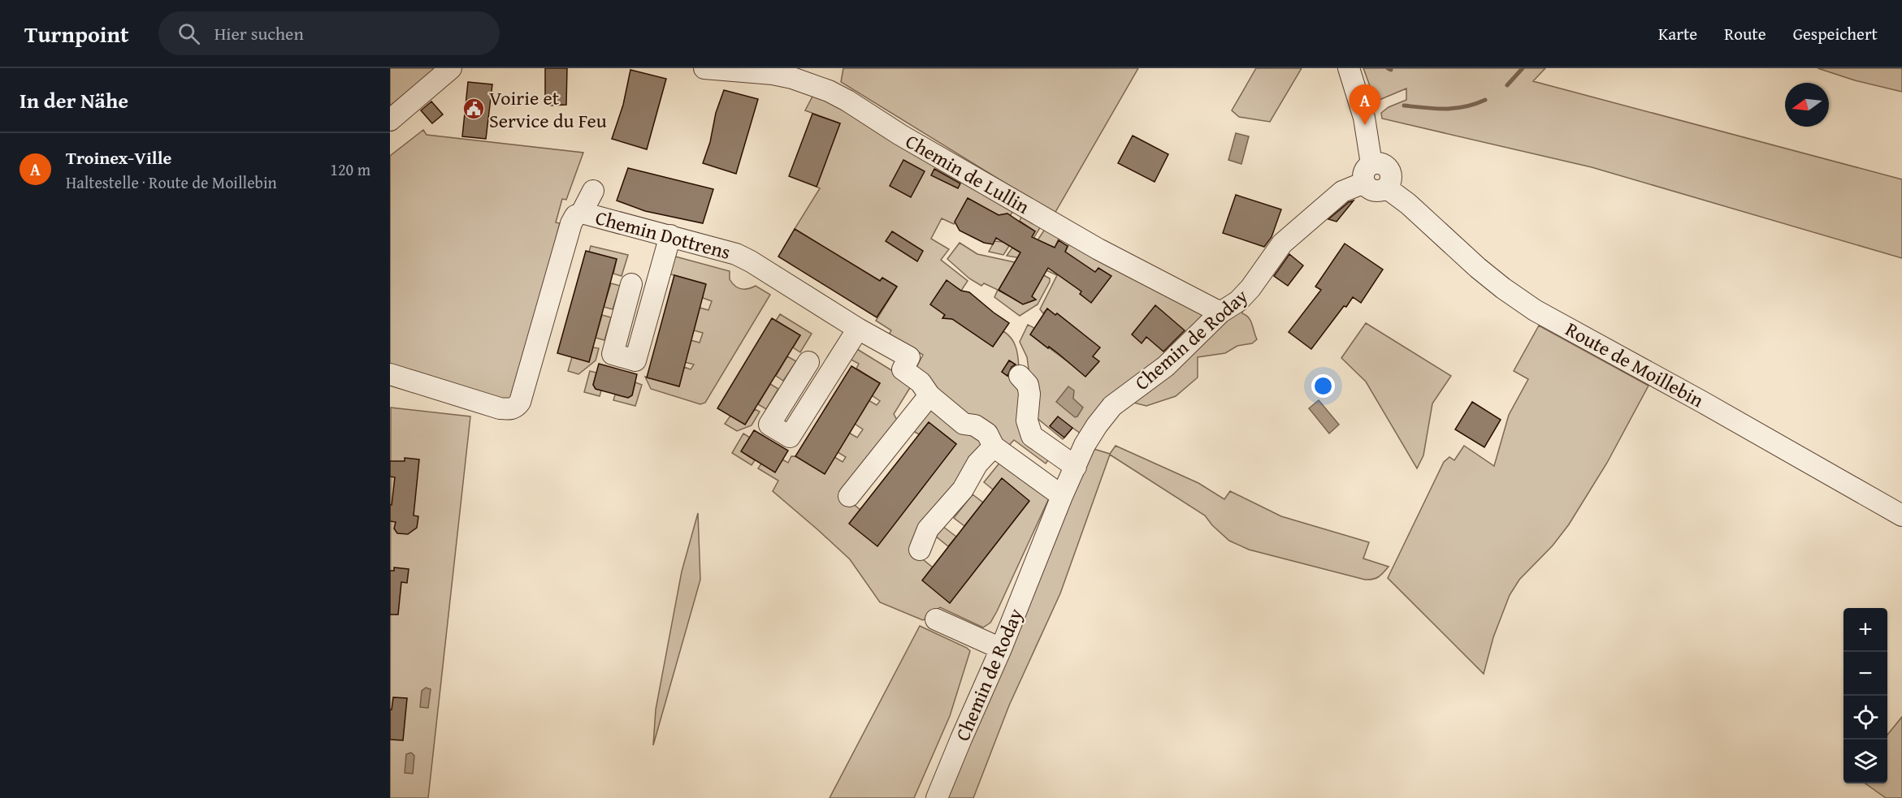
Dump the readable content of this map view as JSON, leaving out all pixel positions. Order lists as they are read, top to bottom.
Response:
{
  "streets": {
    "street": [
      "Chemin de Lullin",
      "Chemin Dottrens",
      "Chemin de Roday",
      "Route de Moillebin"
    ]
  },
  "crossings": [
    ["Chemin de Lullin", "Chemin de Roday"],
    ["Chemin de Roday", "Route de Moillebin"]
  ],
  "places": {
    "public building": ["Voirie et Service du Feu"]
  },
  "north": "left",
  "page": {
    "header": "Turnpoint",
    "search": "Hier suchen",
    "nav": ["Karte", "Route", "Gespeichert"],
    "heading": "In der Nähe",
    "pins": "A",
    "list": [
      {
        "mark": "A",
        "name": "Troinex-Ville",
        "note": "Haltestelle · Route de Moillebin",
        "value": "120 m"
      }
    ],
    "map_buttons": ["+", "−"]
  }
}
